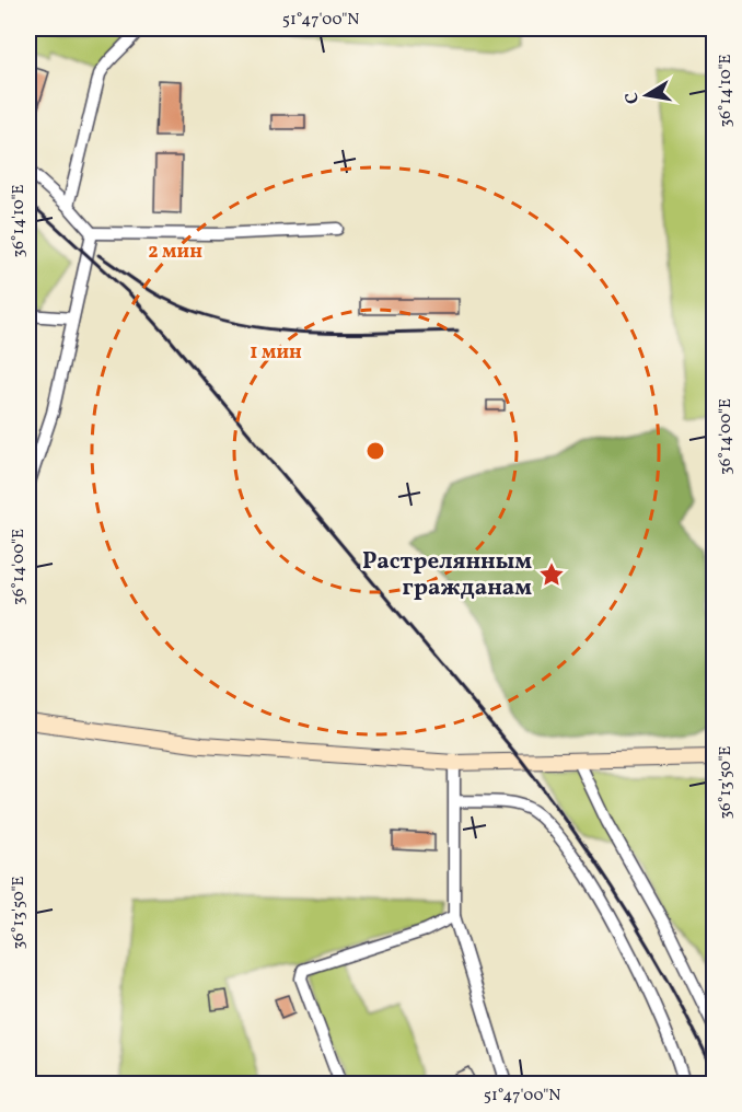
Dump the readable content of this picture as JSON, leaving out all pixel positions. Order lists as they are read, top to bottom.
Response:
{
  "places": {
    "place": ["Растрелянным гражданам"]
  },
  "north": "left",
  "coordinates": [
    "51°47'00\"N",
    "36°14'10\"E",
    "36°14'00\"E",
    "36°13'50\"E"
  ],
  "rings": ["2 мин", "1 мин"]
}
